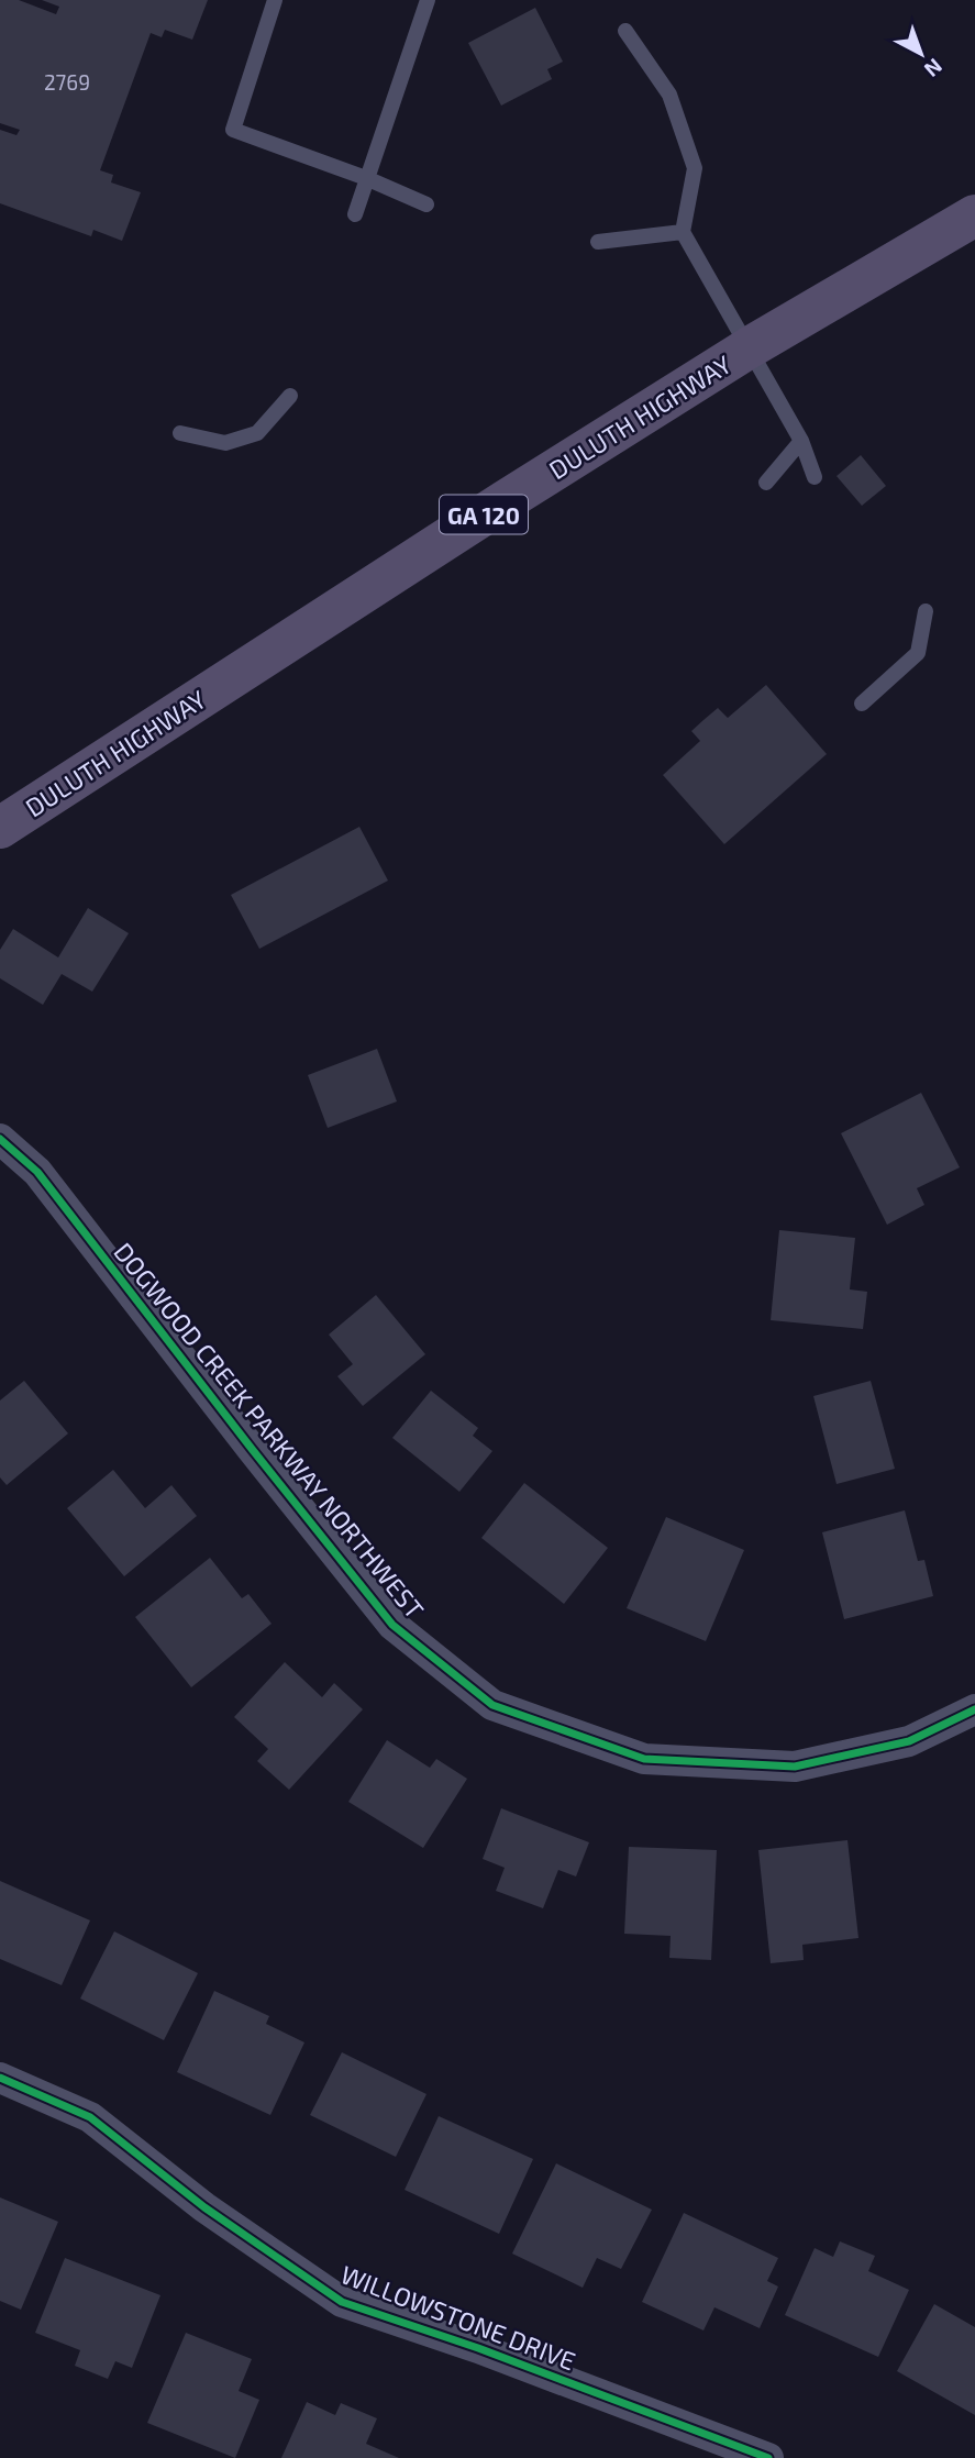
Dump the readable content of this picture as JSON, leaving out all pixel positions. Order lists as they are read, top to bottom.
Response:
{
  "streets": {
    "main road": ["DULUTH HIGHWAY", "GA 120"],
    "street": ["DOGWOOD CREEK PARKWAY NORTHWEST", "WILLOWSTONE DRIVE"]
  },
  "house_numbers": ["2769"],
  "north": "bottom right"
}
